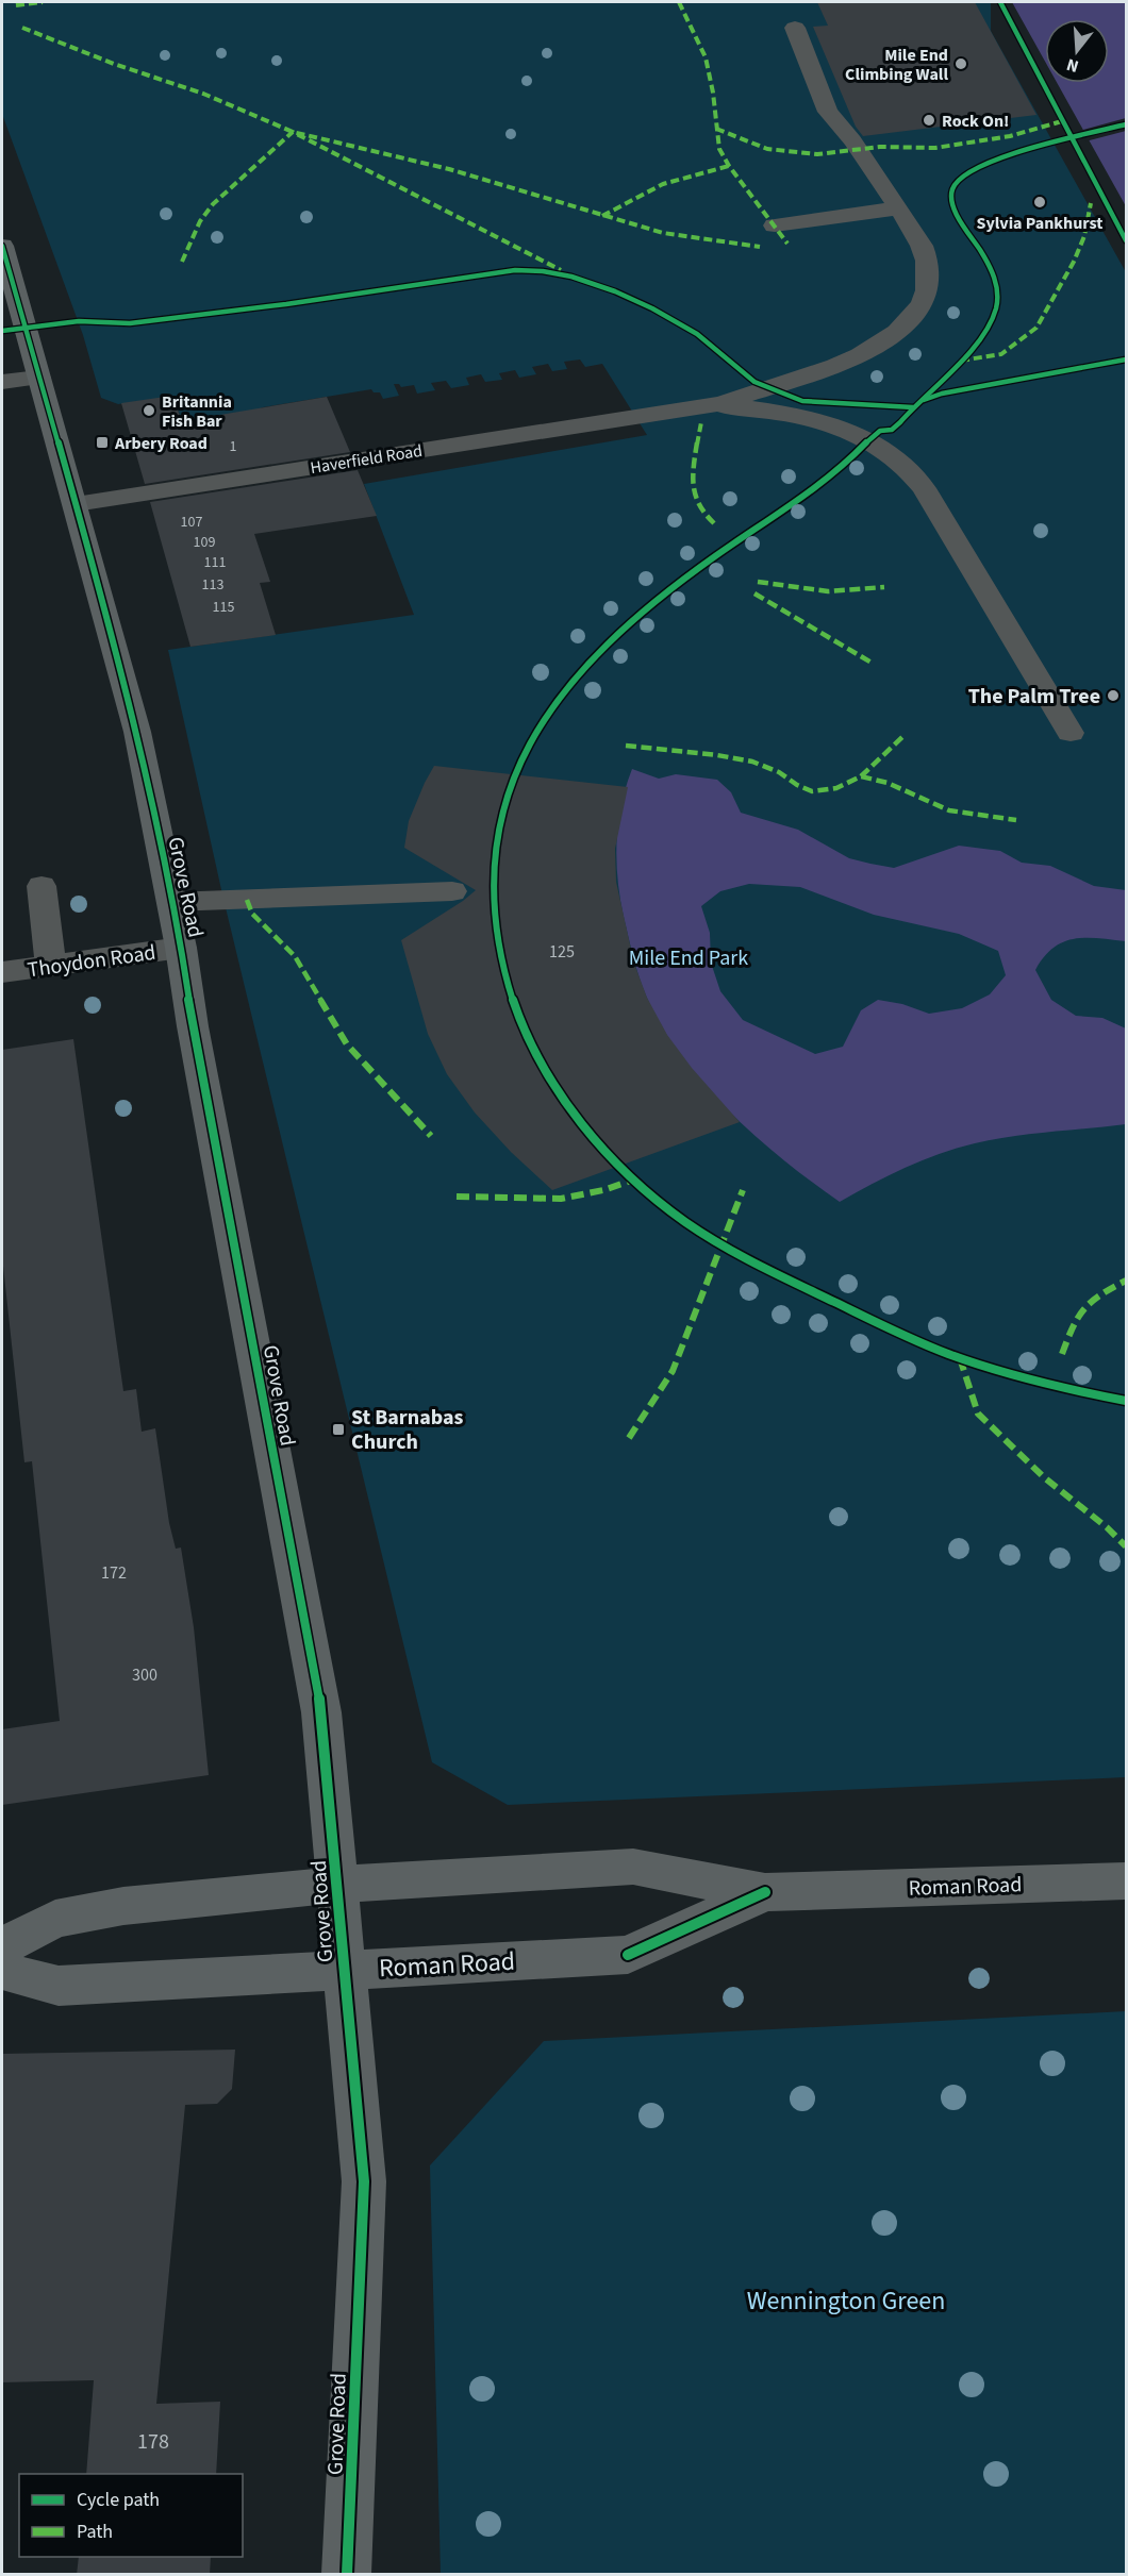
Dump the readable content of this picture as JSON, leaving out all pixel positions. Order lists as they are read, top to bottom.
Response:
{
  "streets": {
    "main road": ["Grove Road", "Roman Road"],
    "street": ["Haverfield Road", "Thoydon Road"]
  },
  "crossings": [
    ["Haverfield Road", "Grove Road"],
    ["Grove Road", "Thoydon Road"],
    ["Grove Road", "Roman Road"]
  ],
  "parks": ["Mile End Park", "Wennington Green"],
  "places": {
    "other": [
      "Mile End Climbing Wall",
      "Rock On!",
      "Sylvia Pankhurst",
      "Britannia Fish Bar",
      "The Palm Tree"
    ],
    "transit": ["Arbery Road", "St Barnabas Church"]
  },
  "house_numbers": [
    "1",
    "107",
    "109",
    "111",
    "113",
    "115",
    "125",
    "172",
    "300",
    "178"
  ],
  "legend": ["Cycle path", "Path"],
  "north": "bottom"
}
